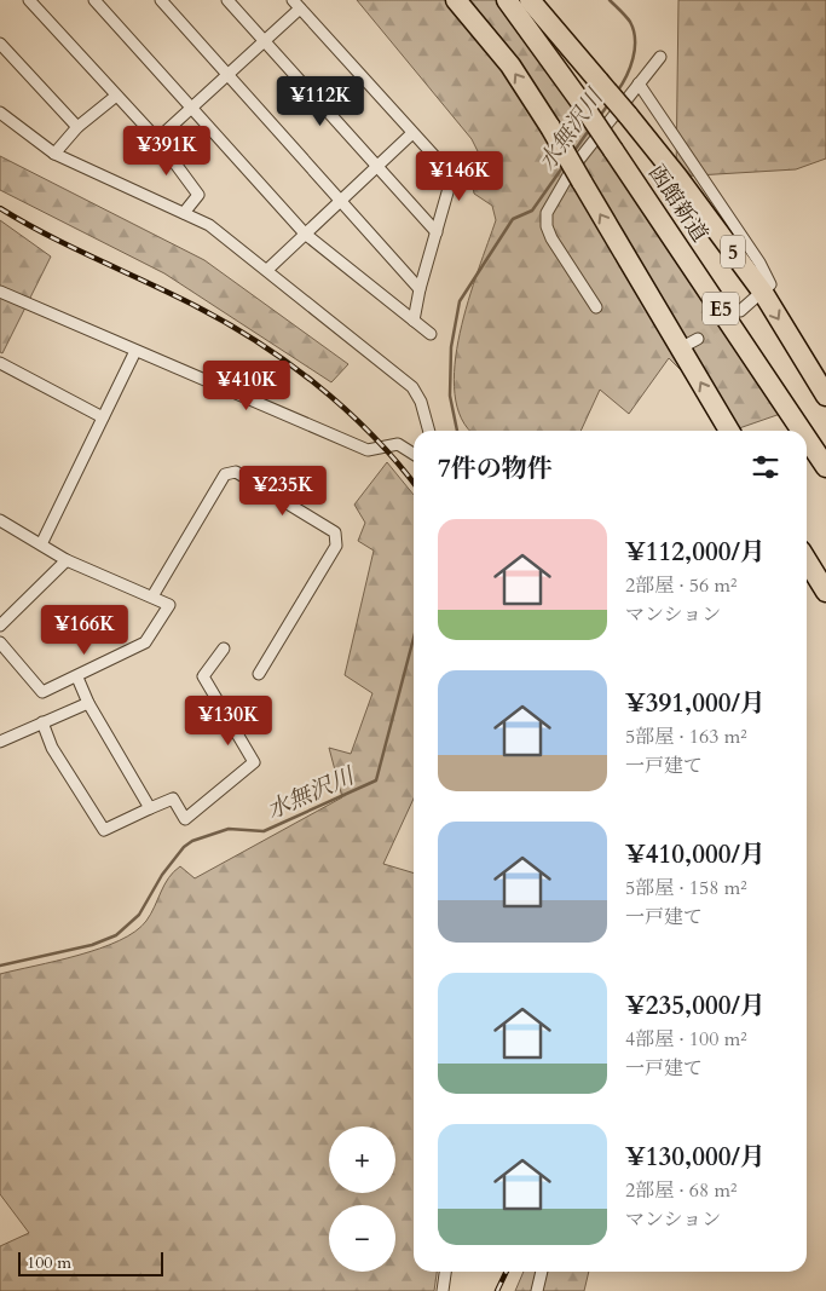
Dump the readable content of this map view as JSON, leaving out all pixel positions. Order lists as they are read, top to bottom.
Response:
{
  "streets": {
    "highway": ["函館新道", "5", "E5"]
  },
  "water": ["水無沢川"],
  "scale_bar": "100 m",
  "page": {
    "price": [
      "¥112K",
      "¥391K",
      "¥146K",
      "¥410K",
      "¥235K",
      "¥166K",
      "¥130K"
    ],
    "heading": "7件の物件",
    "list": [
      {
        "name": "¥112,000/月",
        "note": "2部屋 · 56 m² · マンション"
      },
      {
        "name": "¥391,000/月",
        "note": "5部屋 · 163 m² · 一戸建て"
      },
      {
        "name": "¥410,000/月",
        "note": "5部屋 · 158 m² · 一戸建て"
      },
      {
        "name": "¥235,000/月",
        "note": "4部屋 · 100 m² · 一戸建て"
      },
      {
        "name": "¥130,000/月",
        "note": "2部屋 · 68 m² · マンション"
      }
    ],
    "map_buttons": ["+", "−"],
    "scale": "100 m"
  }
}
